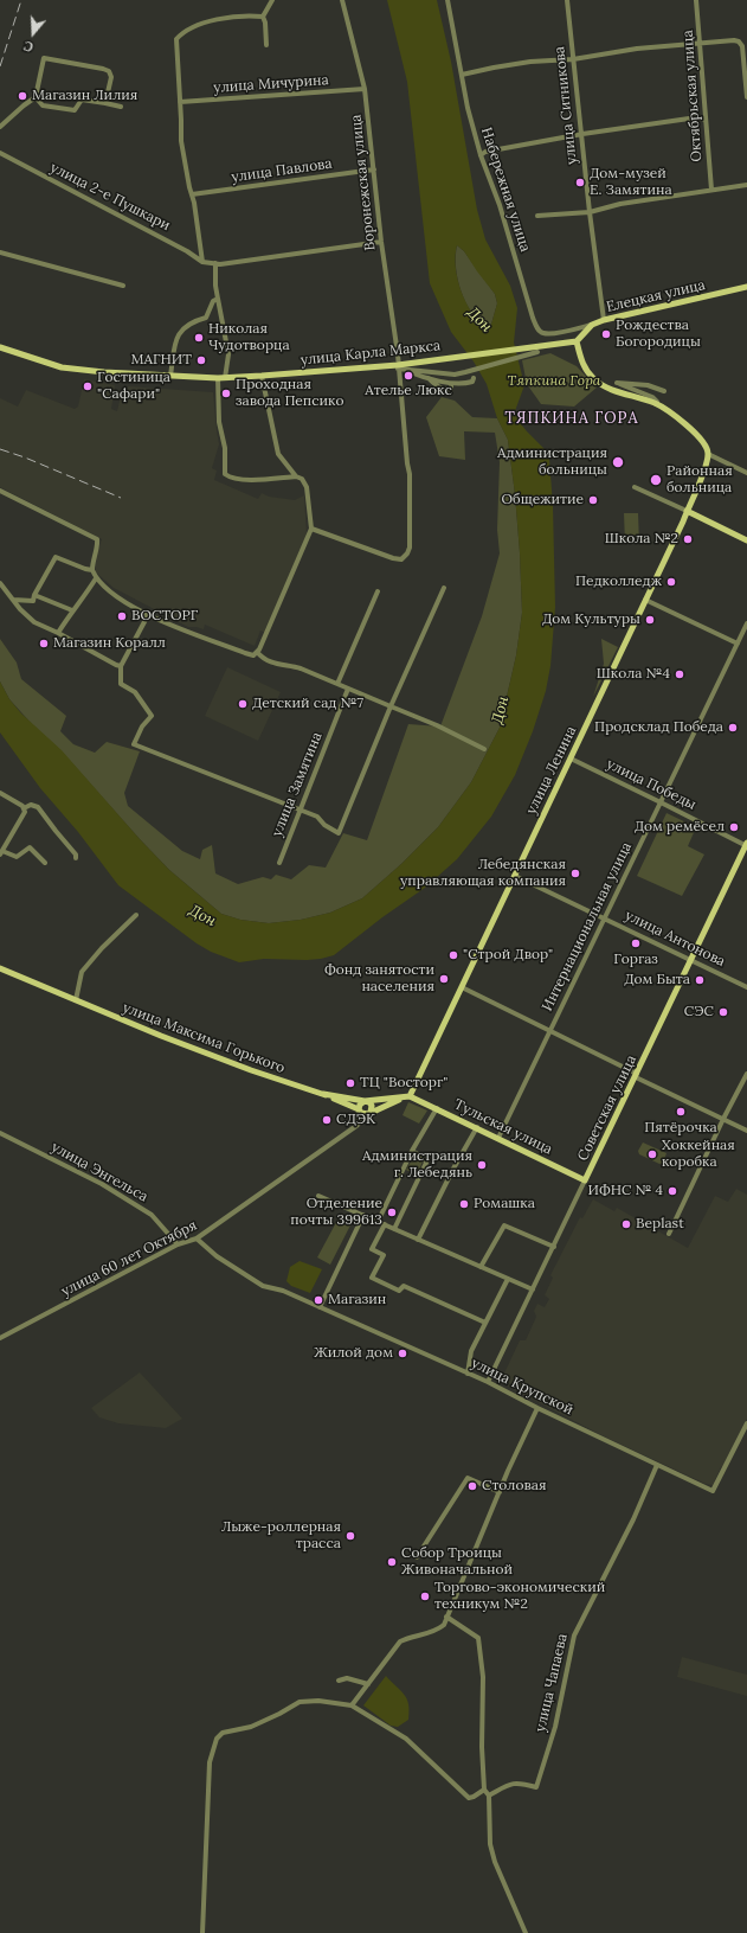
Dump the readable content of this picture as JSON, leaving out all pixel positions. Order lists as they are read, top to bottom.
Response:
{
  "streets": {
    "main road": [
      "Елецкая улица",
      "улица Карла Маркса",
      "улица Ленина",
      "улица Максима Горького",
      "Советская улица",
      "Тульская улица"
    ],
    "street": [
      "улица Мичурина",
      "Октябрьская улица",
      "улица Ситникова",
      "улица Павлова",
      "Воронежская улица",
      "Набережная улица",
      "улица 2-е Пушкари",
      "улица Замятина",
      "улица Победы",
      "Интернациональная улица",
      "улица Антонова",
      "улица Энгельса",
      "улица 60 лет Октября",
      "улица Крупской",
      "улица Чапаева"
    ]
  },
  "crossings": [
    ["улица Мичурина", "Воронежская улица"],
    ["улица Ситникова", "Елецкая улица"],
    ["улица Павлова", "Воронежская улица"],
    ["Воронежская улица", "улица Карла Маркса"],
    ["Набережная улица", "Елецкая улица"],
    ["Елецкая улица", "улица Карла Маркса"],
    ["улица Ленина", "улица Победы"],
    ["улица Ленина", "улица Антонова"],
    ["улица Ленина", "Тульская улица"],
    ["улица Победы", "Интернациональная улица"],
    ["улица Победы", "Советская улица"],
    ["Интернациональная улица", "улица Антонова"],
    ["Интернациональная улица", "Тульская улица"],
    ["улица Антонова", "Советская улица"],
    ["улица Максима Горького", "Тульская улица"],
    ["улица Максима Горького", "улица 60 лет Октября"],
    ["Советская улица", "Тульская улица"],
    ["Советская улица", "улица Крупской"],
    ["Тульская улица", "улица 60 лет Октября"],
    ["улица Энгельса", "улица 60 лет Октября"],
    ["улица 60 лет Октября", "улица Крупской"],
    ["улица Крупской", "улица Чапаева"]
  ],
  "districts": ["ТЯПКИНА ГОРА"],
  "water": ["Дон"],
  "parks": ["Тяпкина Гора"],
  "places": [
    "Магазин Лилия",
    "Дом-музей Е. Замятина",
    "Рождества Богородицы",
    "Николая Чудотворца",
    "МАГНИТ",
    "Ателье Люкс",
    "Гостиница \"Сафари\"",
    "Проходная завода Пепсико",
    "Администрация больницы",
    "Районная больница",
    "Общежитие",
    "Школа №2",
    "Педколледж",
    "ВОСТОРГ",
    "Дом Культуры",
    "Магазин Коралл",
    "Школа №4",
    "Детский сад №7",
    "Продсклад Победа",
    "Дом ремёсел",
    "Лебедянская управляющая компания",
    "Горгаз",
    "\"Строй Двор\"",
    "Фонд занятости населения",
    "Дом Быта",
    "СЭС",
    "ТЦ \"Восторг\"",
    "Пятёрочка",
    "СДЭК",
    "Хоккейная коробка",
    "Администрация г. Лебедянь",
    "ИФНС № 4",
    "Ромашка",
    "Отделение почты 399613",
    "Beplast",
    "Магазин",
    "Жилой дом",
    "Столовая",
    "Лыже-роллерная трасса",
    "Собор Троицы Живоначальной",
    "Торгово-экономический техникум №2"
  ],
  "north": "bottom"
}
